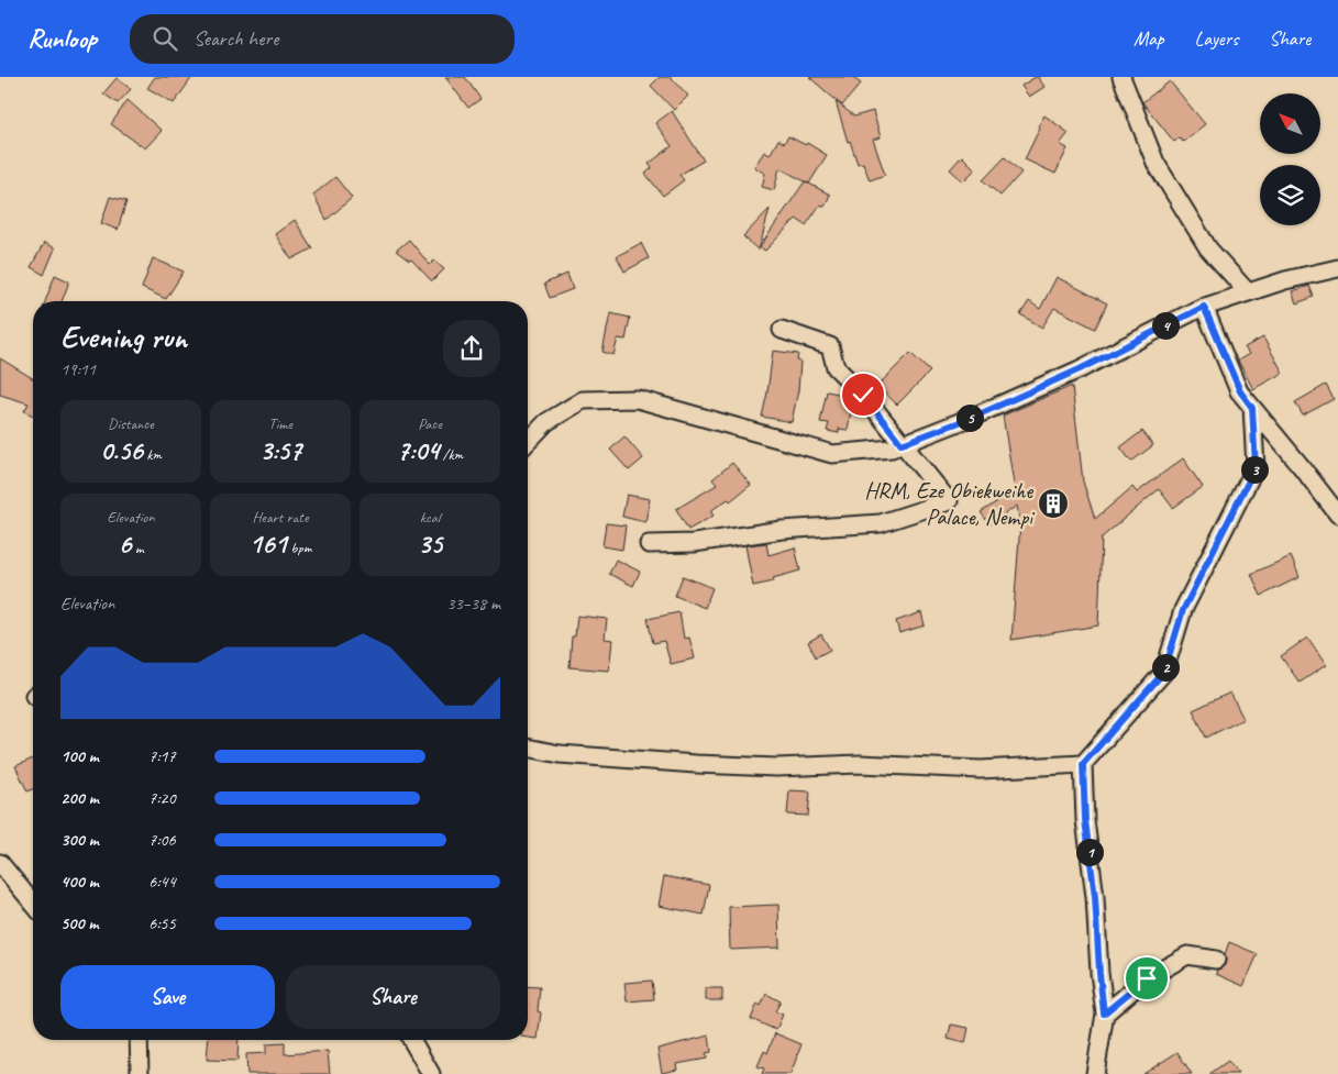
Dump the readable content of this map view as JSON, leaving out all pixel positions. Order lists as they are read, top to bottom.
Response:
{
  "places": {
    "building": ["HRM, Eze Obiekweihe Palace, Nempi"]
  },
  "north": "top left",
  "page": {
    "header": "Runloop",
    "search": "Search here",
    "nav": ["Map", "Layers", "Share"],
    "heading": ["Evening run", "19:11"],
    "pins": [
      "4",
      "5",
      "3",
      "2",
      "1"
    ],
    "stats": [
      ["Distance", "0.56 km"],
      ["Time", "3:57"],
      ["Pace", "7:04 /km"],
      ["Elevation", "6 m"],
      ["Heart rate", "161 bpm"],
      ["kcal", "35"]
    ],
    "chart": ["Elevation", "33–38 m"],
    "list": [
      {
        "name": "100 m",
        "note": "7:17"
      },
      {
        "name": "200 m",
        "note": "7:20"
      },
      {
        "name": "300 m",
        "note": "7:06"
      },
      {
        "name": "400 m",
        "note": "6:44"
      },
      {
        "name": "500 m",
        "note": "6:55"
      }
    ],
    "buttons": ["Save", "Share"]
  }
}
